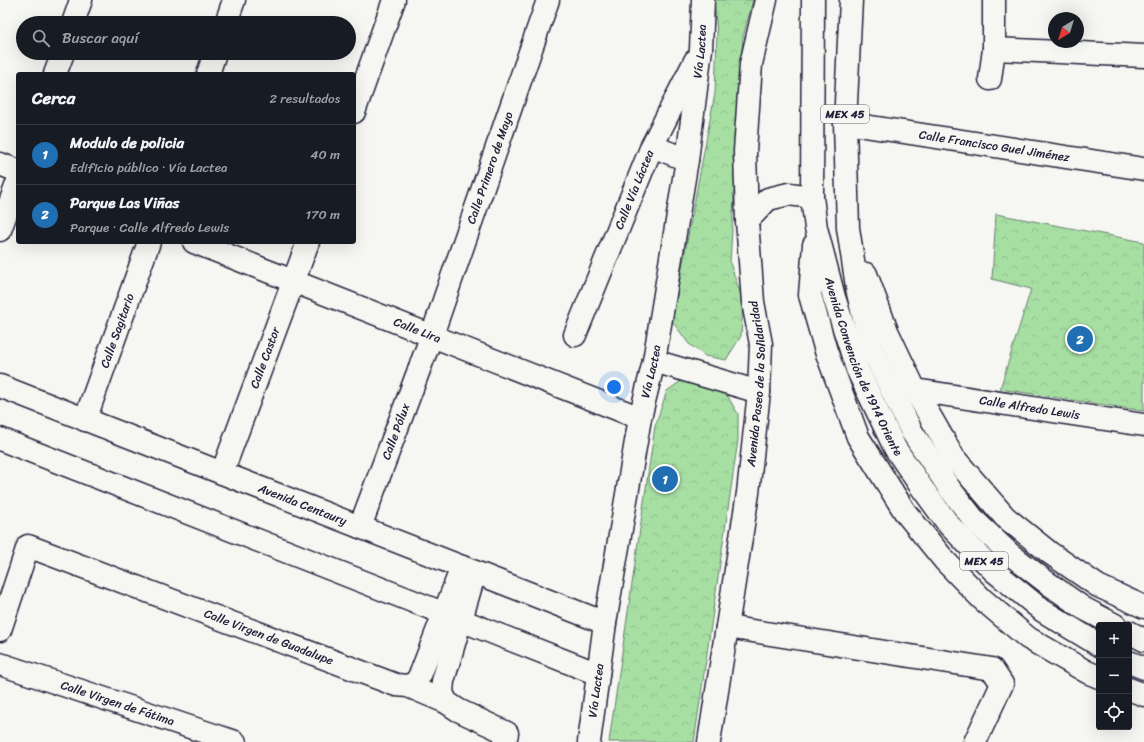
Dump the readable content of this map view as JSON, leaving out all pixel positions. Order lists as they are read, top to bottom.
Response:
{
  "streets": {
    "street": [
      "Vía Lactea",
      "MEX 45",
      "Calle Francisco Guel Jiménez",
      "Calle Primero de Mayo",
      "Calle Vía Láctea",
      "Calle Lira",
      "Calle Sagitario",
      "Calle Castor",
      "Avenida Convención de 1914 Oriente",
      "Avenida Paseo de la Solidaridad",
      "Calle Alfredo Lewis",
      "Calle Pólux",
      "Avenida Centaury",
      "Calle Virgen de Guadalupe",
      "Calle Virgen de Fátima"
    ]
  },
  "crossings": [
    ["Vía Lactea", "Calle Vía Láctea"],
    ["Vía Lactea", "Calle Lira"],
    ["Vía Lactea", "Avenida Centaury"],
    ["Calle Francisco Guel Jiménez", "Avenida Convención de 1914 Oriente"],
    ["Calle Primero de Mayo", "Calle Lira"],
    ["Calle Primero de Mayo", "Calle Pólux"],
    ["Calle Lira", "Calle Castor"],
    ["Calle Lira", "Calle Pólux"],
    ["Calle Sagitario", "Avenida Centaury"],
    ["Calle Castor", "Avenida Centaury"],
    ["Calle Pólux", "Avenida Centaury"]
  ],
  "north": "bottom left",
  "page": {
    "search": "Buscar aquí",
    "heading": ["Cerca", "2 resultados"],
    "list": [
      {
        "mark": "1",
        "name": "Modulo de policia",
        "note": "Edificio público · Vía Lactea",
        "value": "40 m"
      },
      {
        "mark": "2",
        "name": "Parque Las Viñas",
        "note": "Parque · Calle Alfredo Lewis",
        "value": "170 m"
      }
    ],
    "pins": ["2", "1"],
    "map_buttons": ["+", "−"]
  }
}
